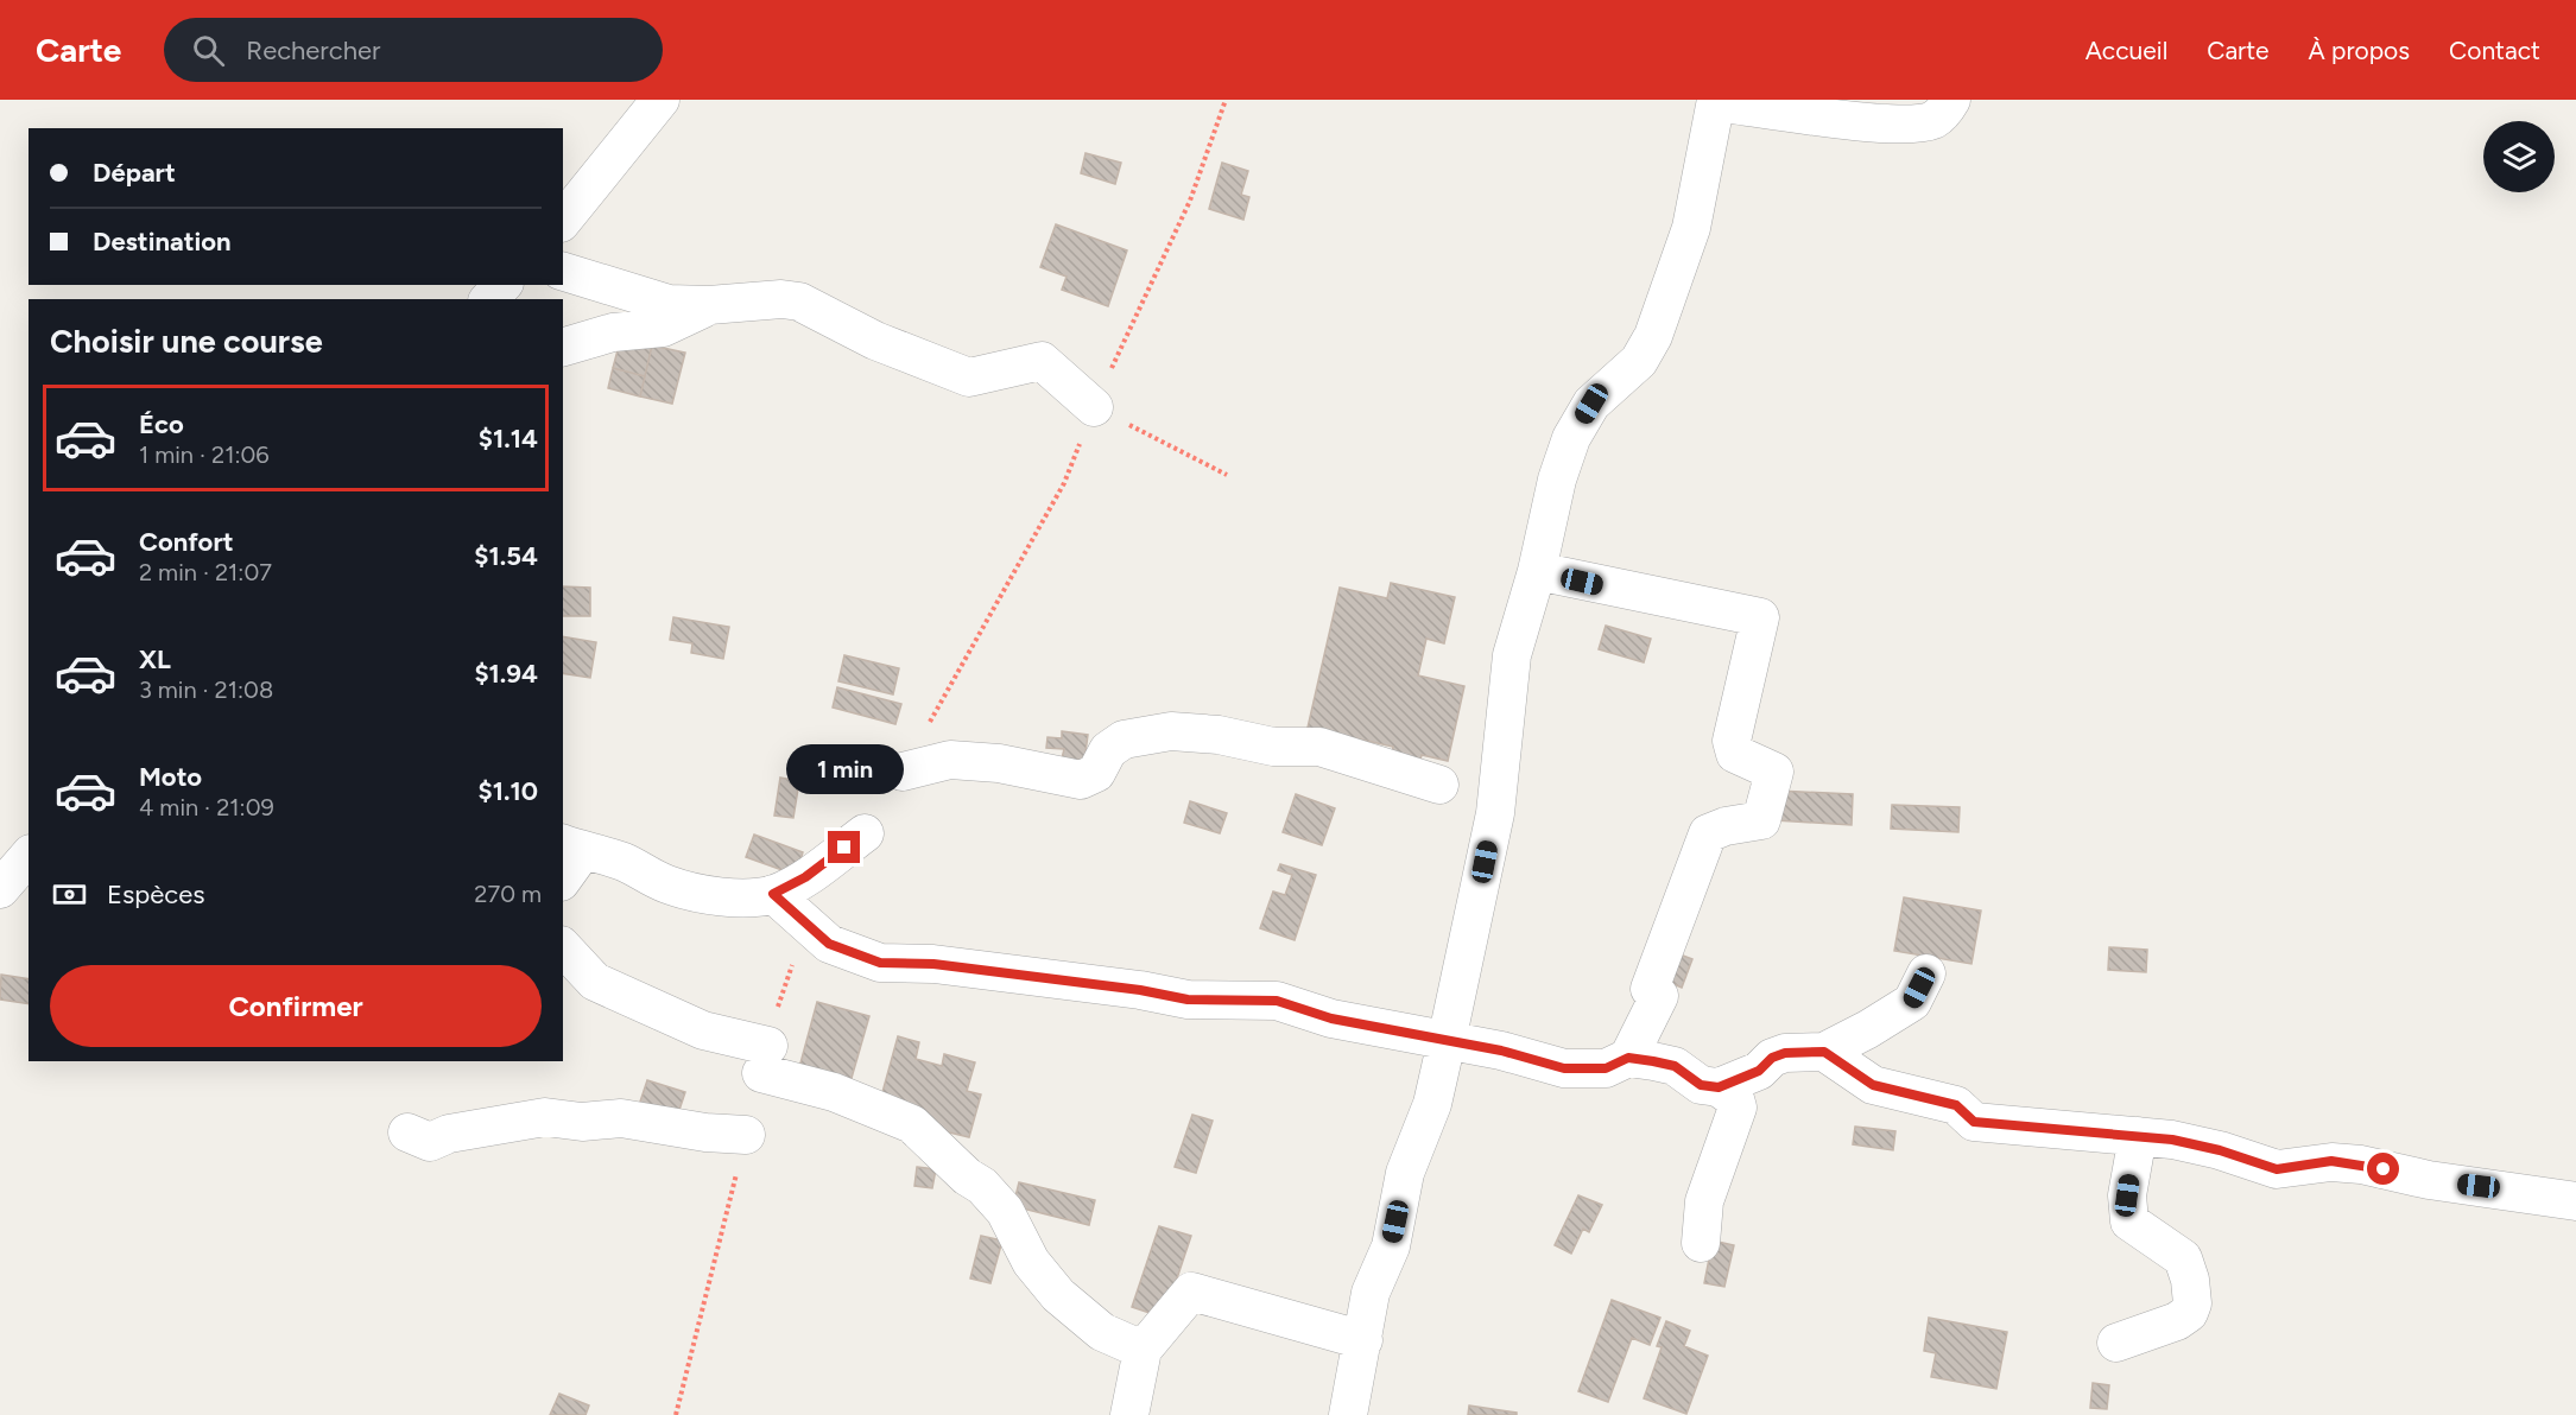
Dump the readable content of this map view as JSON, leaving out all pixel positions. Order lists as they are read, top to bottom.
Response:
{
  "page": {
    "header": "Carte",
    "search": "Rechercher",
    "nav": [
      "Accueil",
      "Carte",
      "À propos",
      "Contact"
    ],
    "banner": ["Départ", "Destination"],
    "heading": "Choisir une course",
    "list": [
      {
        "name": "Éco",
        "note": "1 min · 21:06",
        "value": "$1.14"
      },
      {
        "name": "Confort",
        "note": "2 min · 21:07",
        "value": "$1.54"
      },
      {
        "name": "XL",
        "note": "3 min · 21:08",
        "value": "$1.94"
      },
      {
        "name": "Moto",
        "note": "4 min · 21:09",
        "value": "$1.10"
      }
    ],
    "bubble": "1 min",
    "pay": ["Espèces", "270 m"],
    "buttons": "Confirmer"
  }
}
